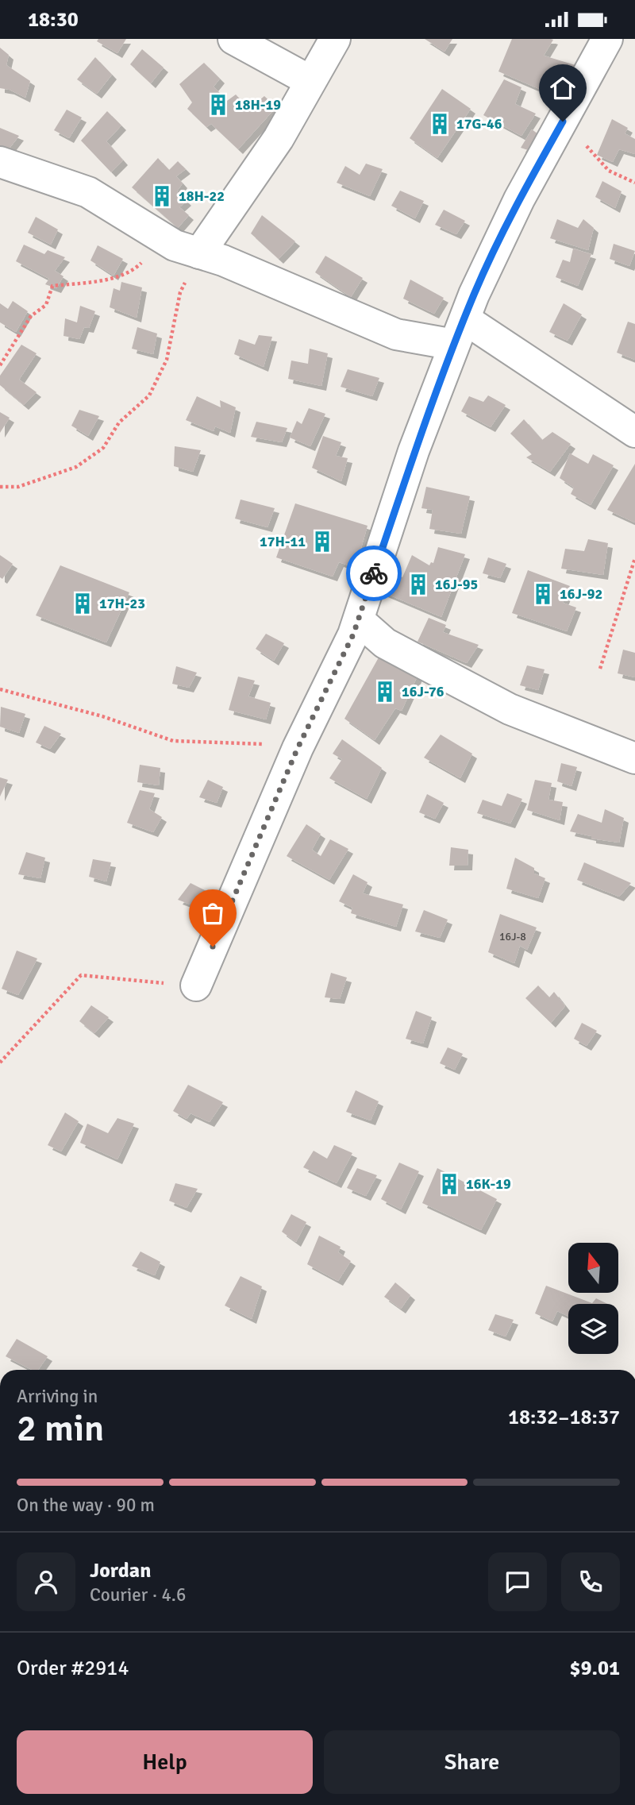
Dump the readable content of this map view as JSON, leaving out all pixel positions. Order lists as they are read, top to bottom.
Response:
{
  "places": {
    "building": [
      "18H-19",
      "17G-46",
      "18H-22",
      "17H-11",
      "16J-95",
      "16J-92",
      "17H-23",
      "16J-76",
      "16K-19"
    ]
  },
  "house_numbers": ["16J-8"],
  "north": "top",
  "page": {
    "status": "18:30",
    "heading": ["2 min", "Arriving in", "18:32–18:37"],
    "panel": [
      "Jordan",
      "Courier · 4.6",
      "Order #2914",
      "$9.01"
    ],
    "bar": "On the way · 90 m",
    "buttons": ["Help", "Share"]
  }
}
